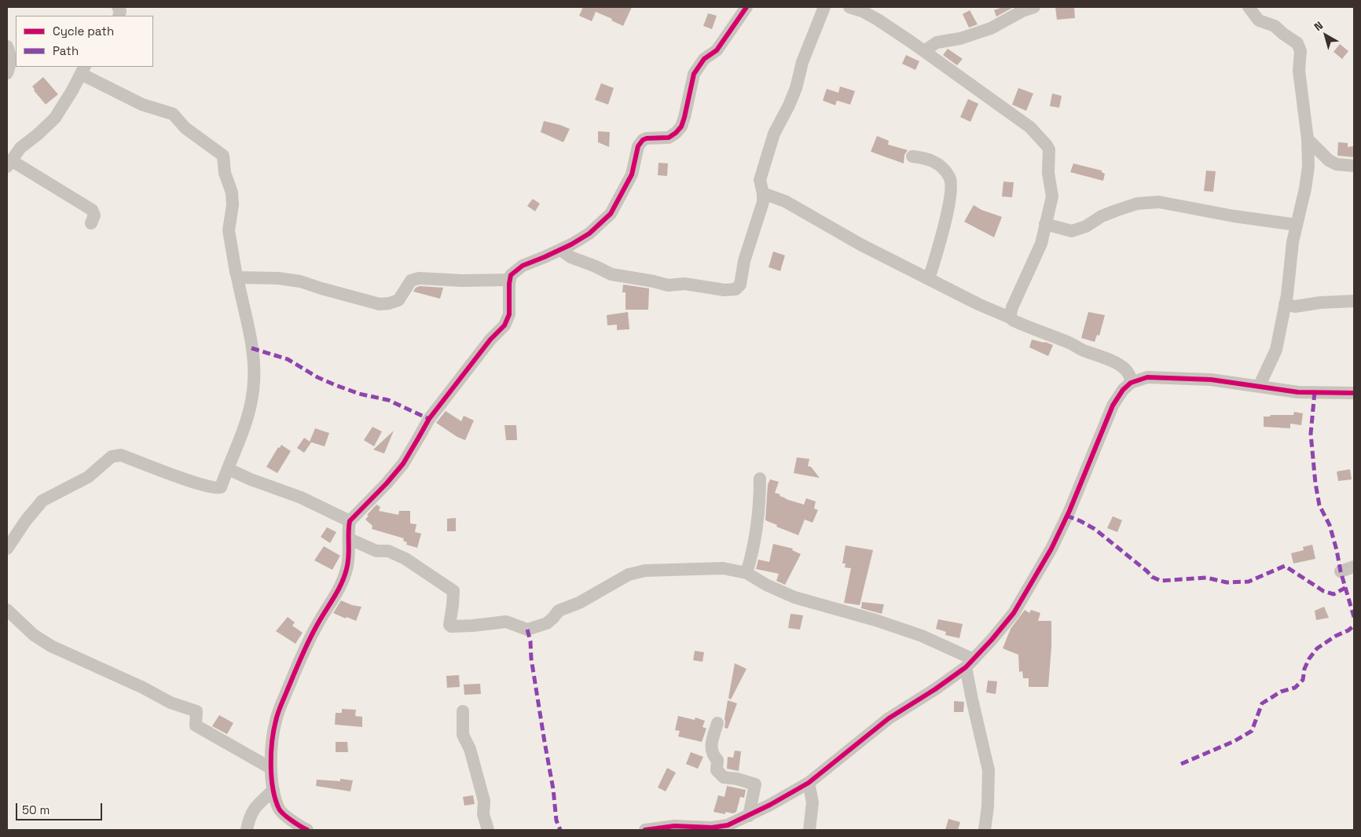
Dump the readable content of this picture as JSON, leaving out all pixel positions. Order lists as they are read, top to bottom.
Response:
{
  "legend": ["Cycle path", "Path"],
  "scale_bar": "50 m",
  "north": "top left"
}
